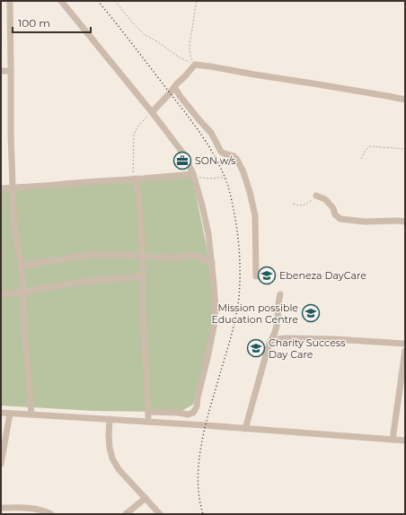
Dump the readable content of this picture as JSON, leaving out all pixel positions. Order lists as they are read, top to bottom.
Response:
{
  "places": {
    "office": ["SON w/s"],
    "school or university": ["Ebeneza DayCare", "Mission possible Education Centre", "Charity Success Day Care"]
  },
  "scale_bar": "100 m"
}
